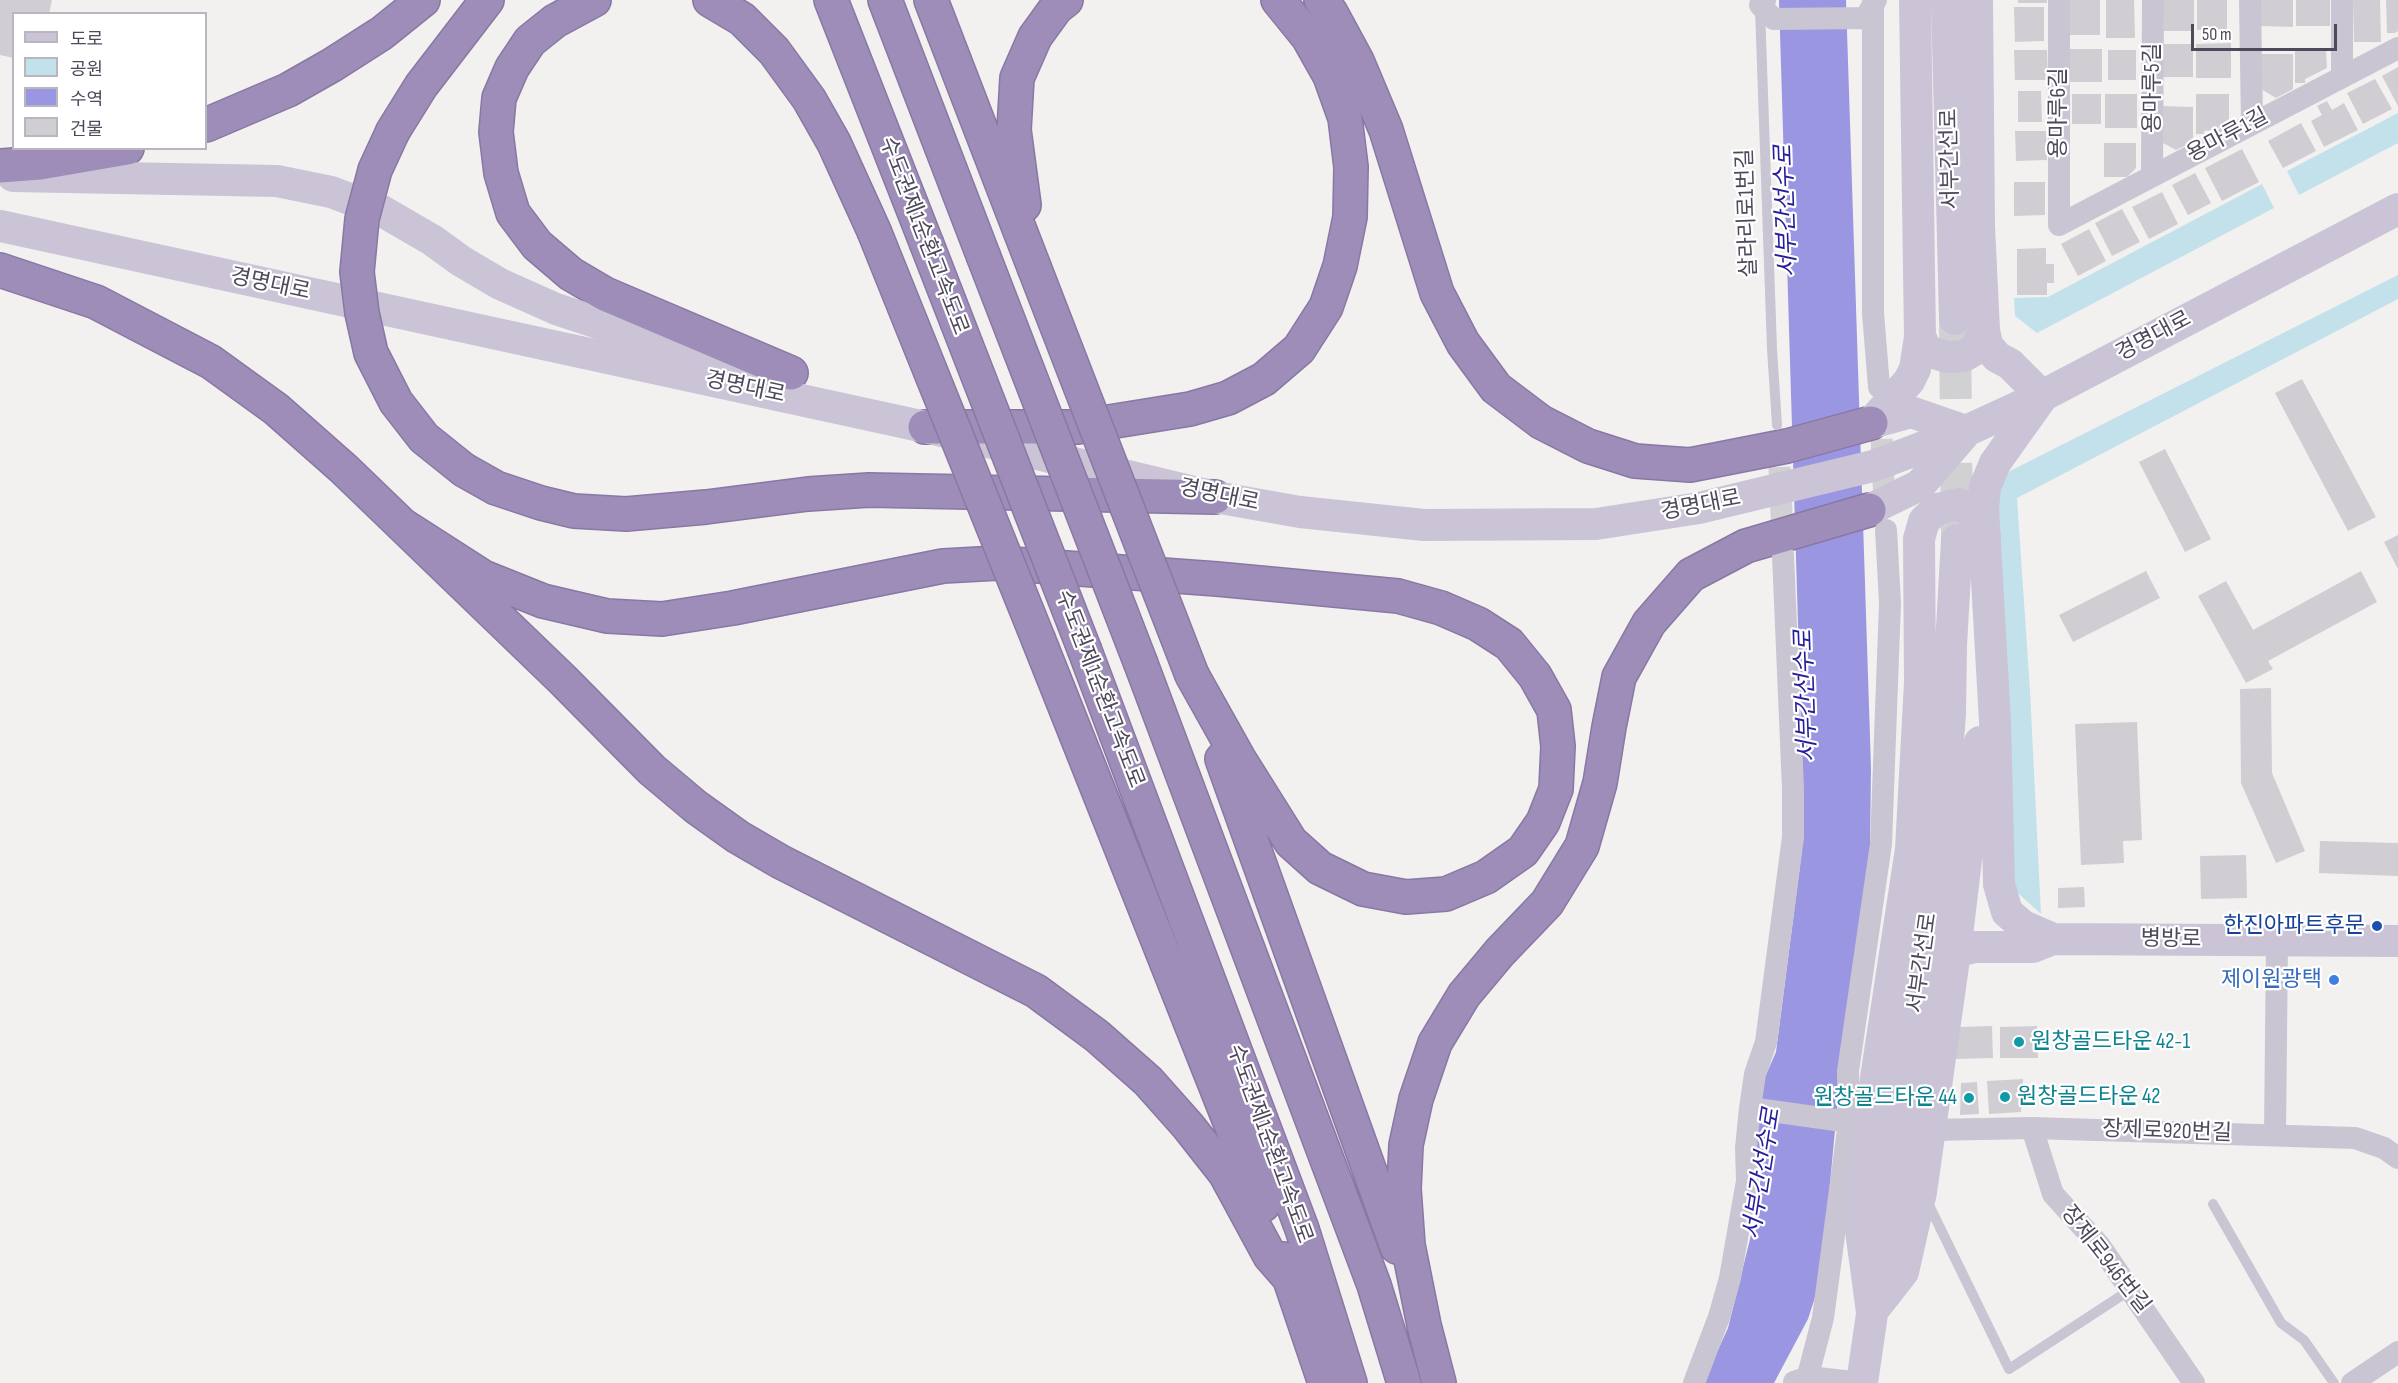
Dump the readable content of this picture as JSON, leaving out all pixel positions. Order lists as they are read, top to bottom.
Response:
{
  "streets": {
    "highway": ["수도권제1순환고속도로"],
    "street": [
      "용마루5길",
      "용마루6길",
      "용마루1길",
      "서부간선로",
      "경명대로",
      "병방로",
      "장제로920번길",
      "장제로946번길"
    ],
    "lane": ["살라리로1번길"]
  },
  "crossings": [
    ["용마루5길", "용마루1길"],
    ["용마루6길", "용마루1길"],
    ["장제로920번길", "장제로946번길"]
  ],
  "water": ["서부간선수로"],
  "places": [
    "한진아파트후문",
    "제이원광택",
    "원창골드타운 42-1",
    "원창골드타운 42",
    "원창골드타운 44"
  ],
  "legend": [
    "도로",
    "공원",
    "수역",
    "건물"
  ],
  "scale_bar": "50 m"
}
